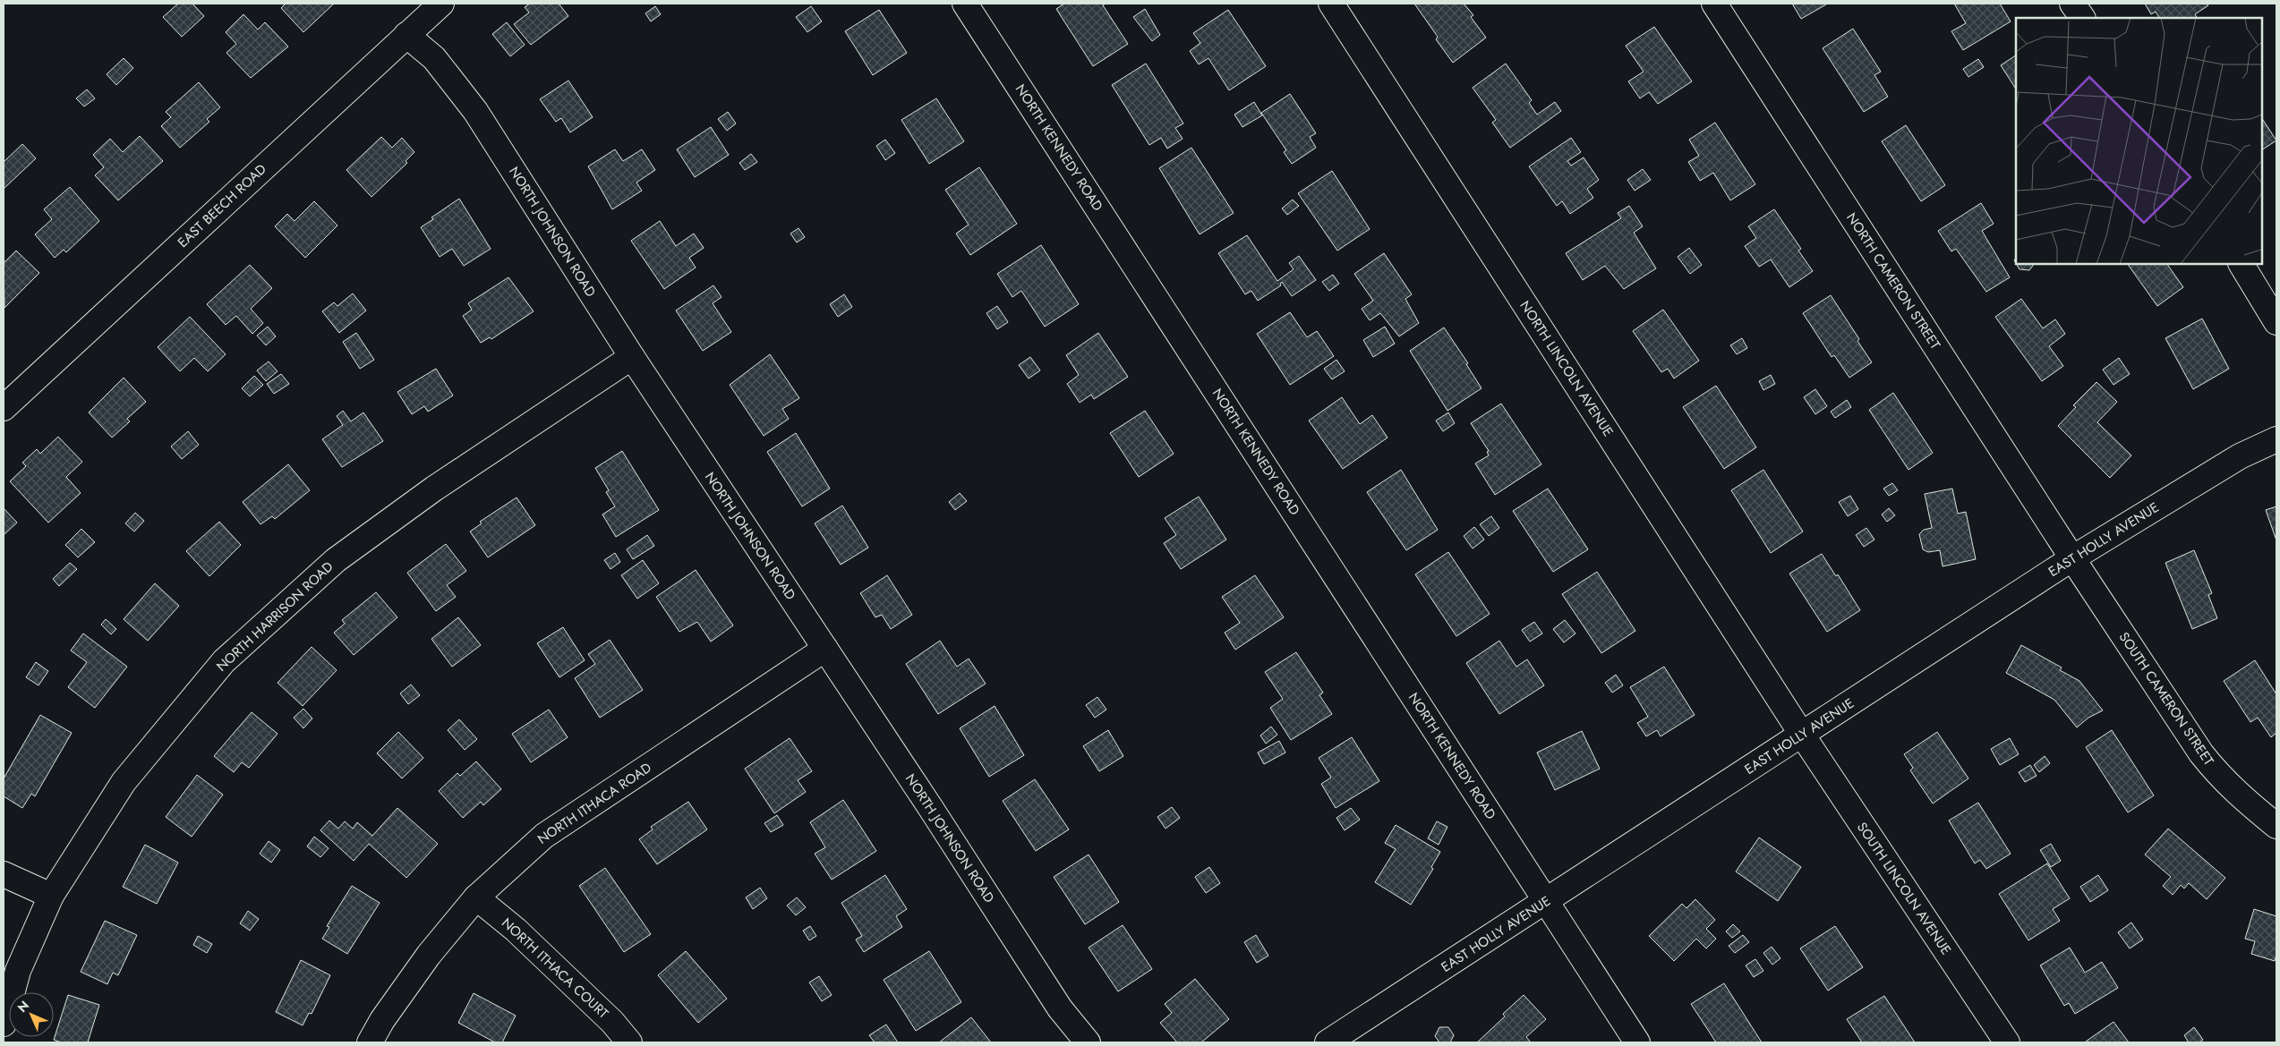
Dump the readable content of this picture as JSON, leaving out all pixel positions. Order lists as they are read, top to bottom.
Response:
{
  "streets": {
    "street": [
      "NORTH KENNEDY ROAD",
      "EAST BEECH ROAD",
      "NORTH JOHNSON ROAD",
      "NORTH CAMERON STREET",
      "NORTH LINCOLN AVENUE",
      "EAST HOLLY AVENUE",
      "NORTH HARRISON ROAD",
      "SOUTH CAMERON STREET",
      "NORTH ITHACA ROAD",
      "SOUTH LINCOLN AVENUE",
      "NORTH ITHACA COURT"
    ]
  },
  "crossings": [
    ["NORTH KENNEDY ROAD", "EAST HOLLY AVENUE"],
    ["EAST BEECH ROAD", "NORTH JOHNSON ROAD"],
    ["NORTH JOHNSON ROAD", "NORTH HARRISON ROAD"],
    ["NORTH JOHNSON ROAD", "NORTH ITHACA ROAD"],
    ["NORTH CAMERON STREET", "EAST HOLLY AVENUE"],
    ["NORTH CAMERON STREET", "SOUTH CAMERON STREET"],
    ["NORTH LINCOLN AVENUE", "EAST HOLLY AVENUE"],
    ["NORTH LINCOLN AVENUE", "SOUTH LINCOLN AVENUE"],
    ["EAST HOLLY AVENUE", "SOUTH CAMERON STREET"],
    ["EAST HOLLY AVENUE", "SOUTH LINCOLN AVENUE"],
    ["NORTH ITHACA ROAD", "NORTH ITHACA COURT"]
  ],
  "north": "top left"
}
